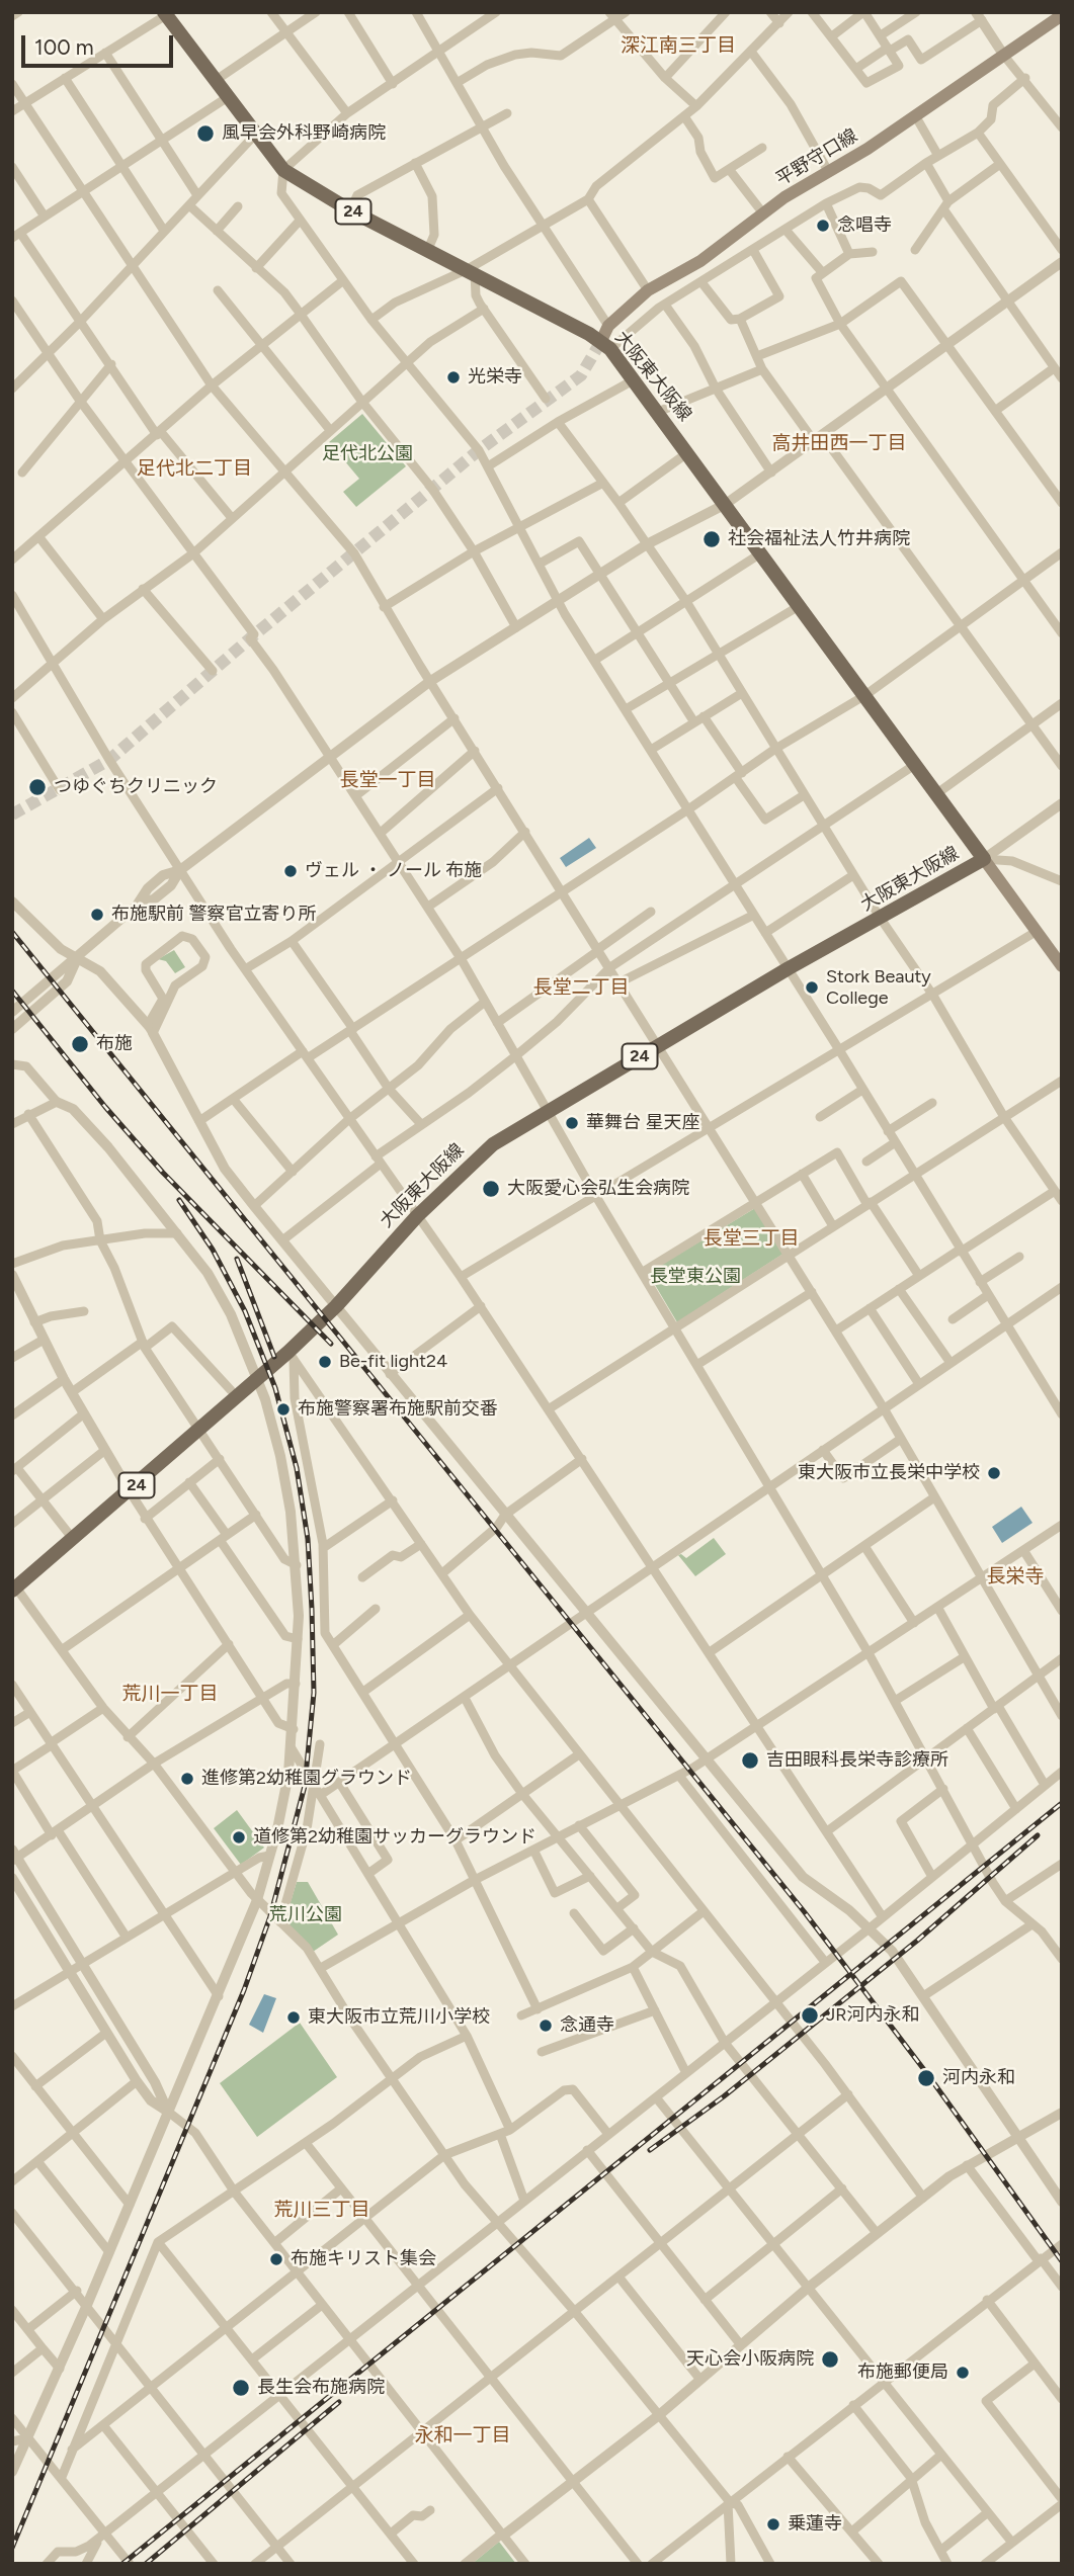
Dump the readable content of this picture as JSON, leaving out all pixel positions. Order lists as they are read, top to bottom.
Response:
{
  "streets": {
    "main road": ["平野守口線", "24", "大阪東大阪線"]
  },
  "crossings": [
    ["平野守口線", "大阪東大阪線"]
  ],
  "districts": [
    "深江南三丁目",
    "高井田西一丁目",
    "足代北二丁目",
    "長堂一丁目",
    "長堂二丁目",
    "長堂三丁目",
    "長栄寺",
    "荒川一丁目",
    "荒川三丁目",
    "永和一丁目"
  ],
  "parks": ["足代北公園", "長堂東公園", "荒川公園"],
  "places": [
    "風早会外科野崎病院",
    "念唱寺",
    "光栄寺",
    "社会福祉法人竹井病院",
    "つゆぐちクリニック",
    "ヴェル ・ ノール 布施",
    "布施駅前 警察官立寄り所",
    "Stork Beauty College",
    "布施",
    "華舞台 星天座",
    "大阪愛心会弘生会病院",
    "Be-fit light24",
    "布施警察署布施駅前交番",
    "東大阪市立長栄中学校",
    "吉田眼科長栄寺診療所",
    "進修第2幼稚園グラウンド",
    "道修第2幼稚園サッカーグラウンド",
    "JR河内永和",
    "東大阪市立荒川小学校",
    "念通寺",
    "河内永和",
    "布施キリスト集会",
    "天心会小阪病院",
    "布施郵便局",
    "長生会布施病院",
    "乗蓮寺"
  ],
  "scale_bar": "100 m"
}
